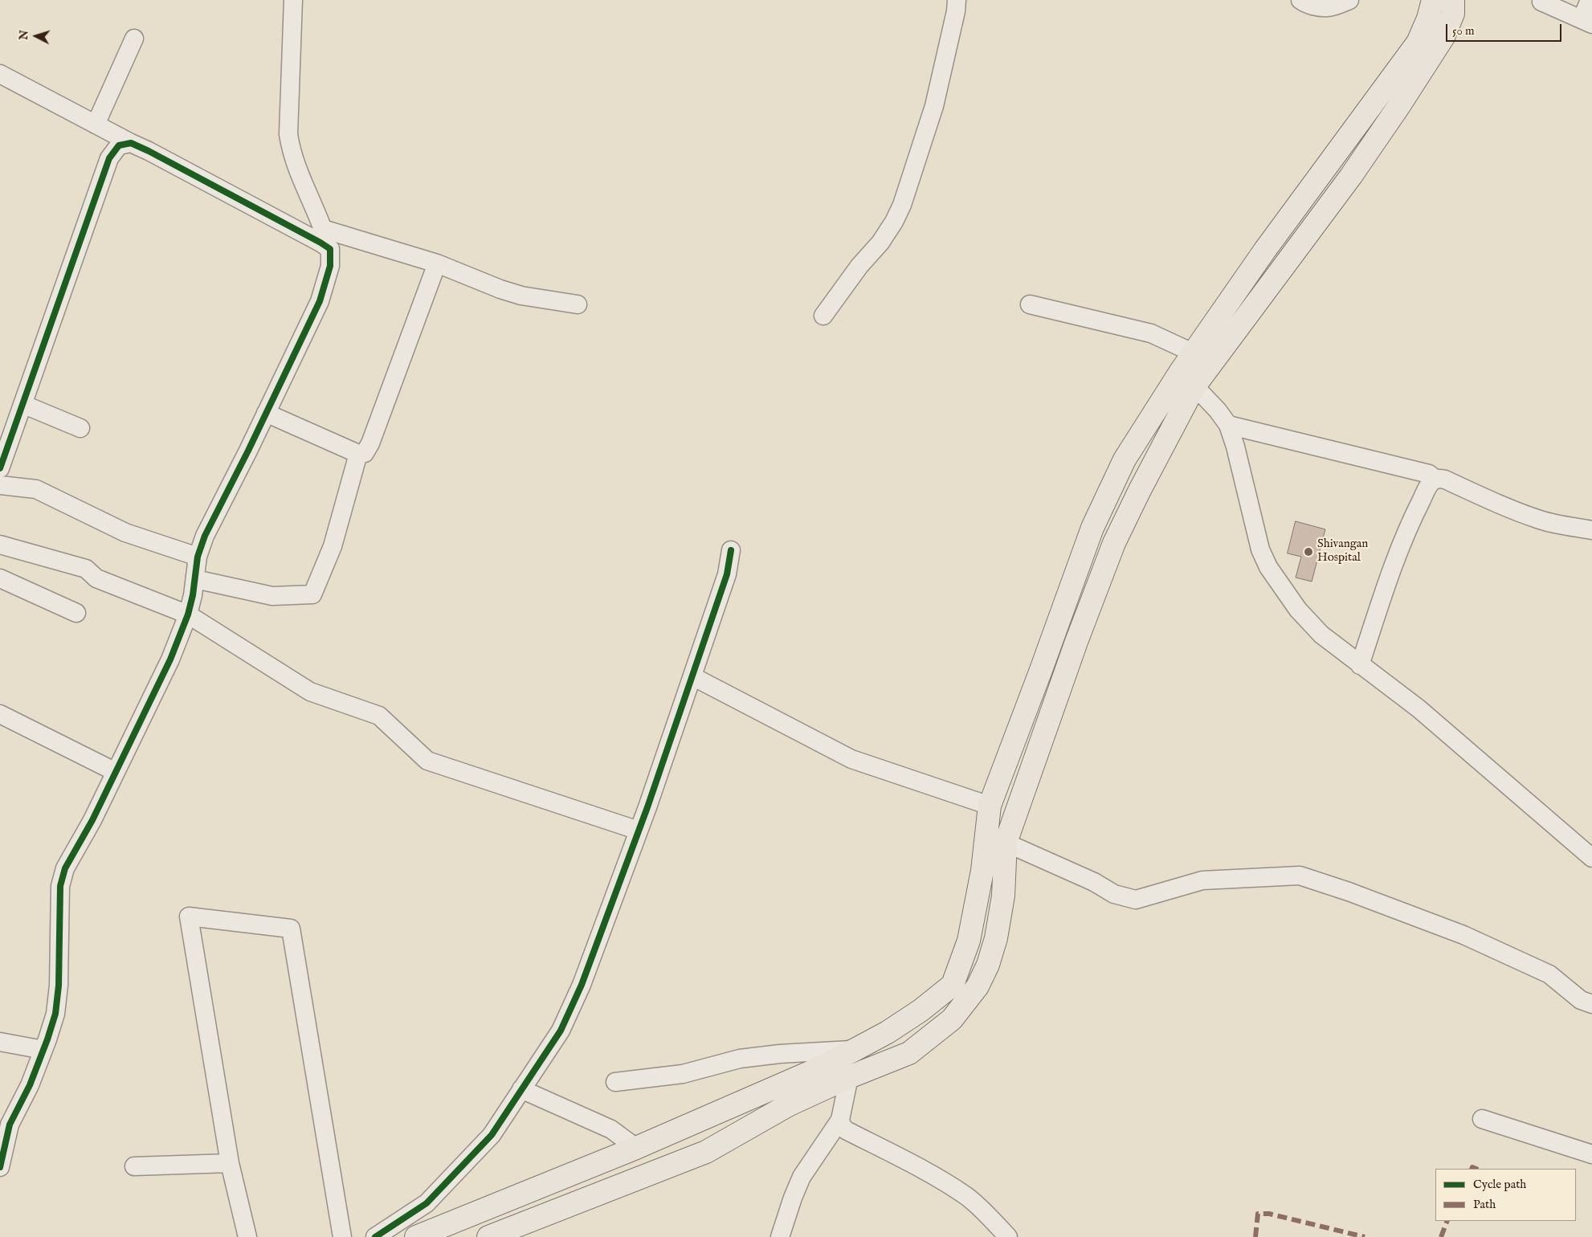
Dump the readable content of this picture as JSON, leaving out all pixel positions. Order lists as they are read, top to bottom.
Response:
{
  "places": ["Shivangan Hospital"],
  "legend": ["Cycle path", "Path"],
  "scale_bar": "50 m",
  "north": "left"
}
